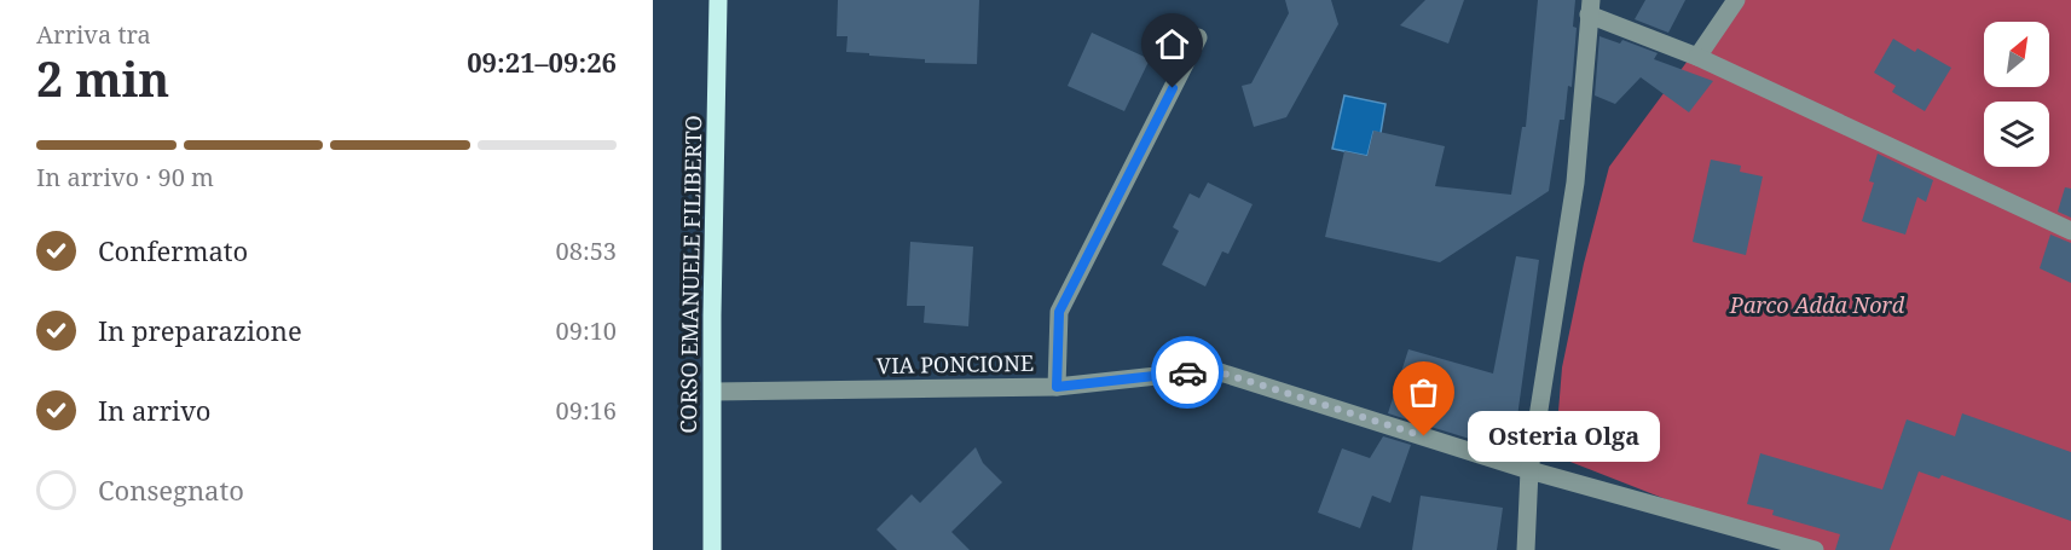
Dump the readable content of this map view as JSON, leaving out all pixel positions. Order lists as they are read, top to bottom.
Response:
{
  "streets": {
    "main road": ["CORSO EMANUELE FILIBERTO"],
    "street": ["VIA PONCIONE"]
  },
  "crossings": [
    ["CORSO EMANUELE FILIBERTO", "VIA PONCIONE"]
  ],
  "parks": ["Parco Adda Nord"],
  "places": ["Osteria Olga"],
  "north": "top right",
  "page": {
    "heading": ["2 min", "Arriva tra", "09:21–09:26"],
    "bar": "In arrivo · 90 m",
    "list": [
      ["Confermato", "08:53"],
      ["In preparazione", "09:10"],
      ["In arrivo", "09:16"],
      "Consegnato"
    ],
    "bubble": "Osteria Olga"
  }
}
